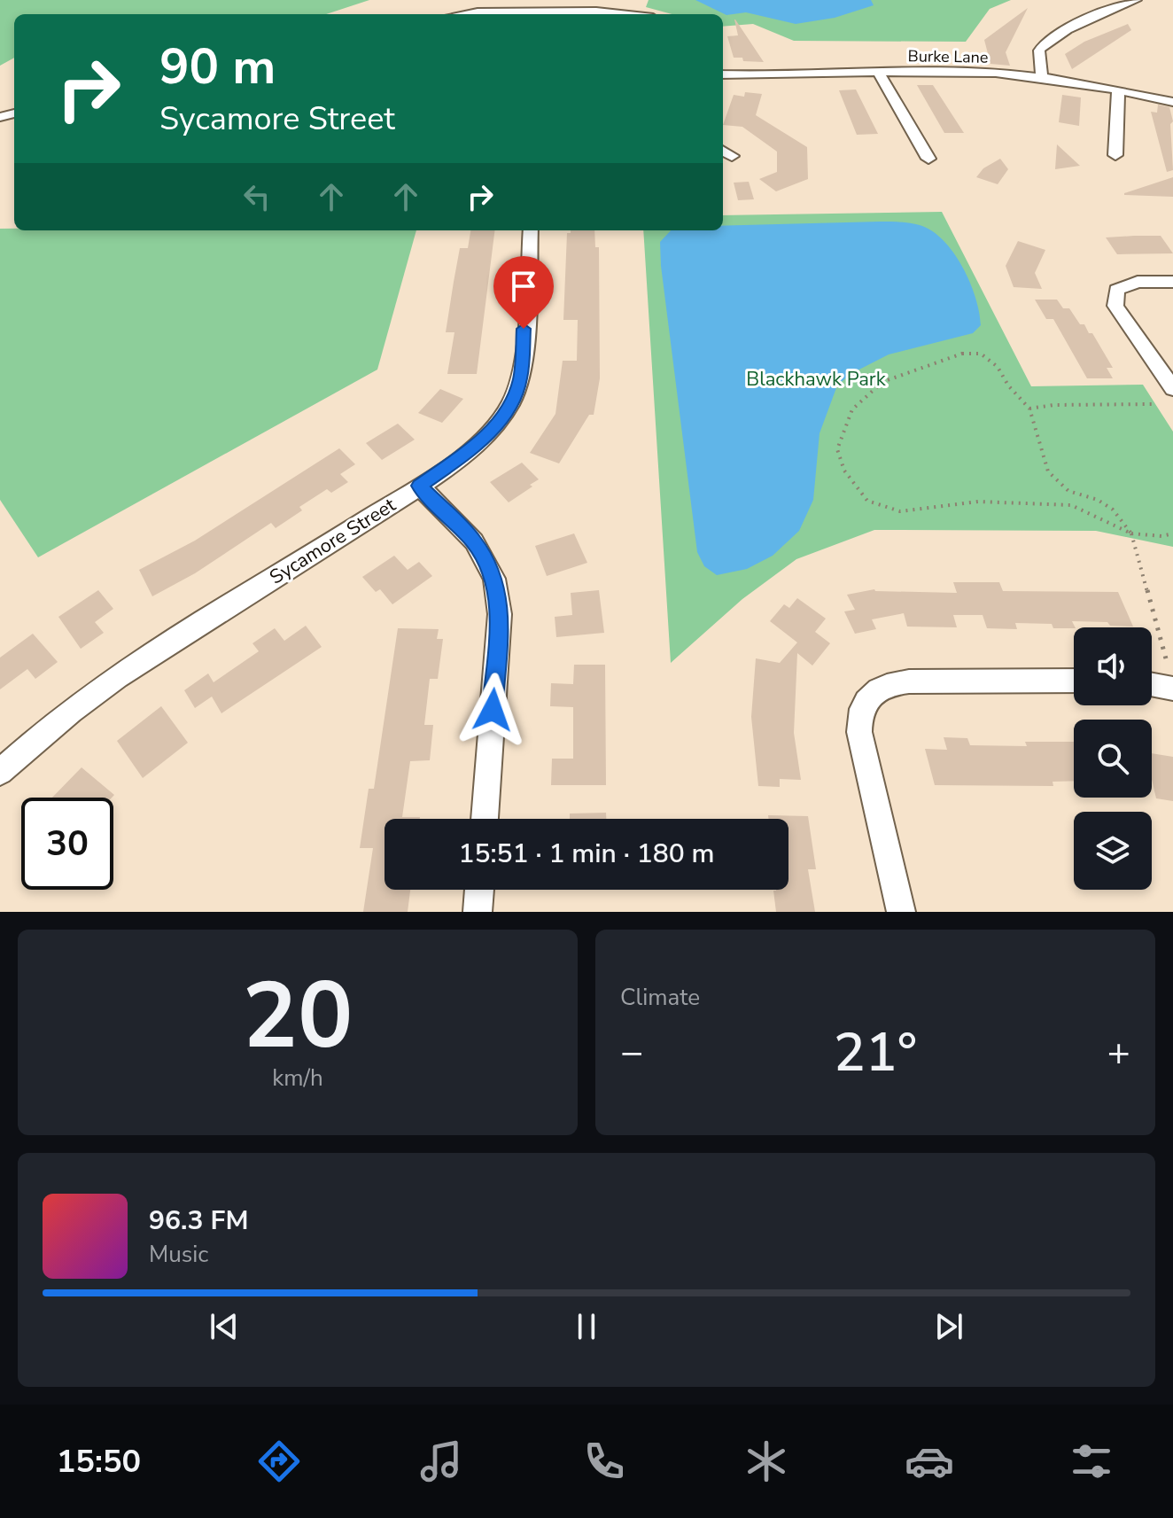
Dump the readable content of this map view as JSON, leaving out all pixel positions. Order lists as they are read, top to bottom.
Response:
{
  "streets": {
    "street": ["Burke Lane", "Sycamore Street"]
  },
  "parks": ["Blackhawk Park"],
  "page": {
    "turn": ["90 m", "Sycamore Street"],
    "limit": "30",
    "trip": "15:51 · 1 min · 180 m",
    "tile": [
      ["20", "km/h"],
      "Climate"
    ],
    "heat": ["−", "21°", "+"],
    "song": ["96.3 FM", "Music"],
    "tabs": "15:50"
  }
}
